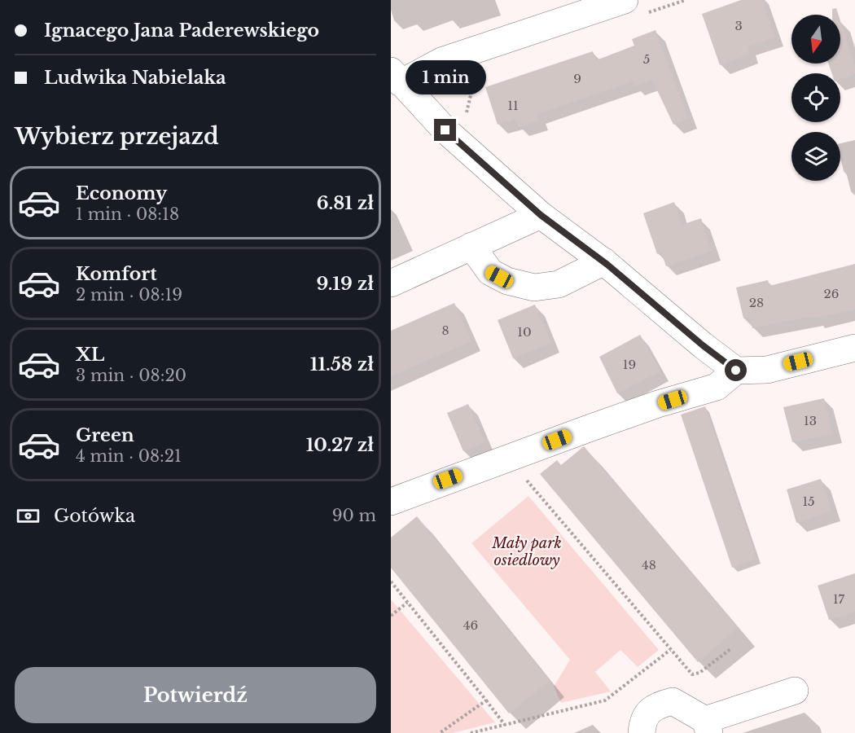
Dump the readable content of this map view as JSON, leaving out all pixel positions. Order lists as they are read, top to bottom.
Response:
{
  "parks": ["Mały park osiedlowy"],
  "house_numbers": [
    "3",
    "5",
    "9",
    "11",
    "26",
    "28",
    "8",
    "10",
    "19",
    "13",
    "15",
    "48",
    "17",
    "46"
  ],
  "north": "bottom",
  "page": {
    "banner": ["Ignacego Jana Paderewskiego", "Ludwika Nabielaka"],
    "bubble": "1 min",
    "heading": "Wybierz przejazd",
    "list": [
      {
        "name": "Economy",
        "note": "1 min · 08:18",
        "value": "6.81 zł"
      },
      {
        "name": "Komfort",
        "note": "2 min · 08:19",
        "value": "9.19 zł"
      },
      {
        "name": "XL",
        "note": "3 min · 08:20",
        "value": "11.58 zł"
      },
      {
        "name": "Green",
        "note": "4 min · 08:21",
        "value": "10.27 zł"
      }
    ],
    "pay": ["Gotówka", "90 m"],
    "buttons": "Potwierdź"
  }
}
